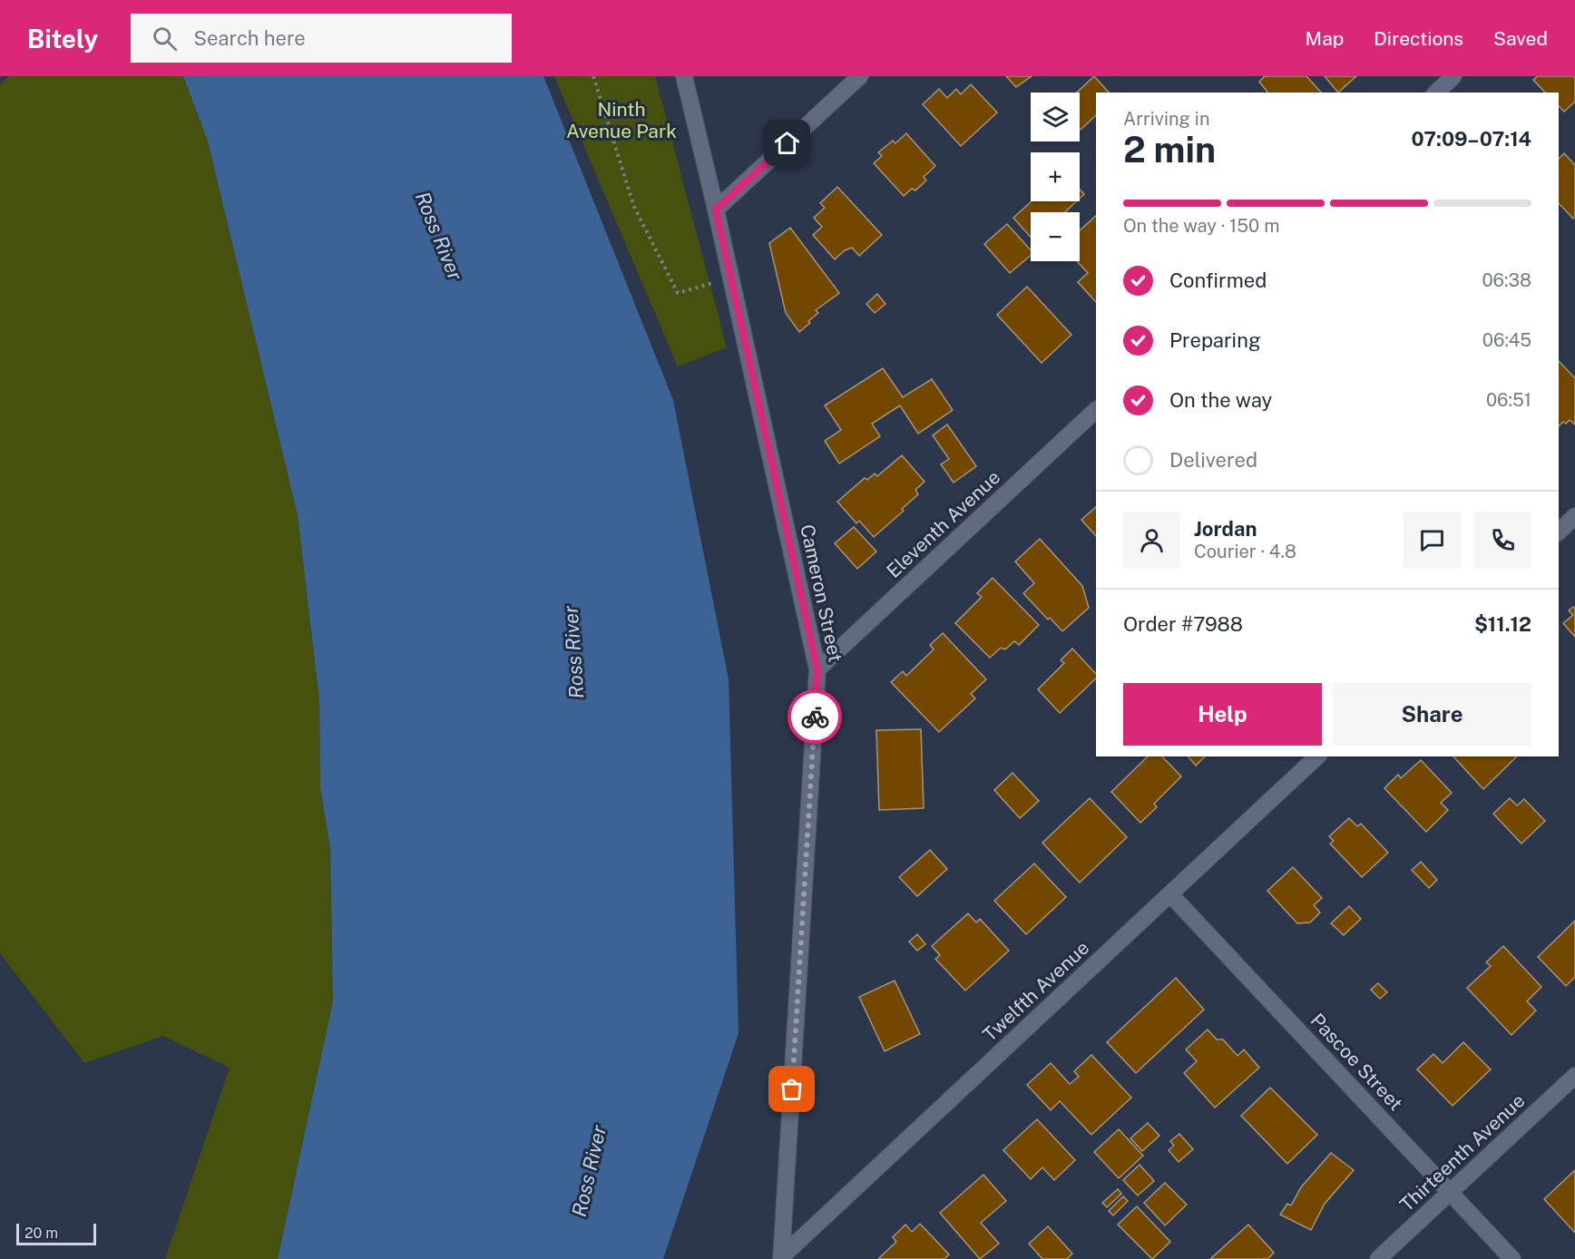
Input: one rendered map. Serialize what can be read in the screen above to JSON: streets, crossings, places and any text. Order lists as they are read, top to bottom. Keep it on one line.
{"streets":{"street":["Eleventh Avenue","Cameron Street","Twelfth Avenue","Pascoe Street","Thirteenth Avenue"]},"crossings":[["Eleventh Avenue","Cameron Street"],["Cameron Street","Twelfth Avenue"],["Twelfth Avenue","Pascoe Street"],["Pascoe Street","Thirteenth Avenue"]],"water":["Ross River"],"parks":["Ninth Avenue Park"],"scale_bar":"20 m","page":{"header":"Bitely","search":"Search here","nav":["Map","Directions","Saved"],"map_buttons":["+","−"],"heading":["2 min","Arriving in","07:09–07:14"],"panel":["Jordan","Courier · 4.8","Order #7988","$11.12"],"bar":"On the way · 150 m","list":[["Confirmed","06:38"],["Preparing","06:45"],["On the way","06:51"],"Delivered"],"buttons":["Help","Share"],"scale":"20 m"}}
